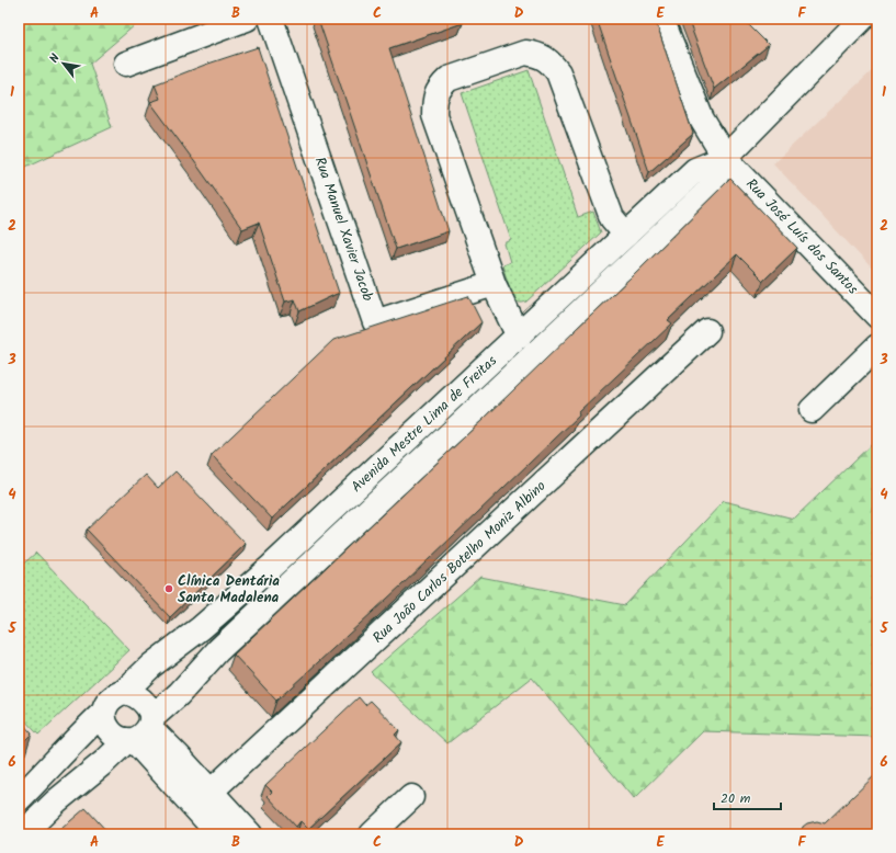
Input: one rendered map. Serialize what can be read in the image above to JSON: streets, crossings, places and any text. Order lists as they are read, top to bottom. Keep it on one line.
{"streets":{"street":["Rua Manuel Xavier Jacob","Rua José Luís dos Santos","Avenida Mestre Lima de Freitas","Rua João Carlos Botelho Moniz Albino"]},"crossings":[["Rua José Luís dos Santos","Avenida Mestre Lima de Freitas"]],"places":["Clínica Dentária Santa Madalena"],"scale_bar":"20 m","north":"top left","grid":{"columns":["A","B","C","D","E","F"],"rows":["1","2","3","4","5","6"]}}
